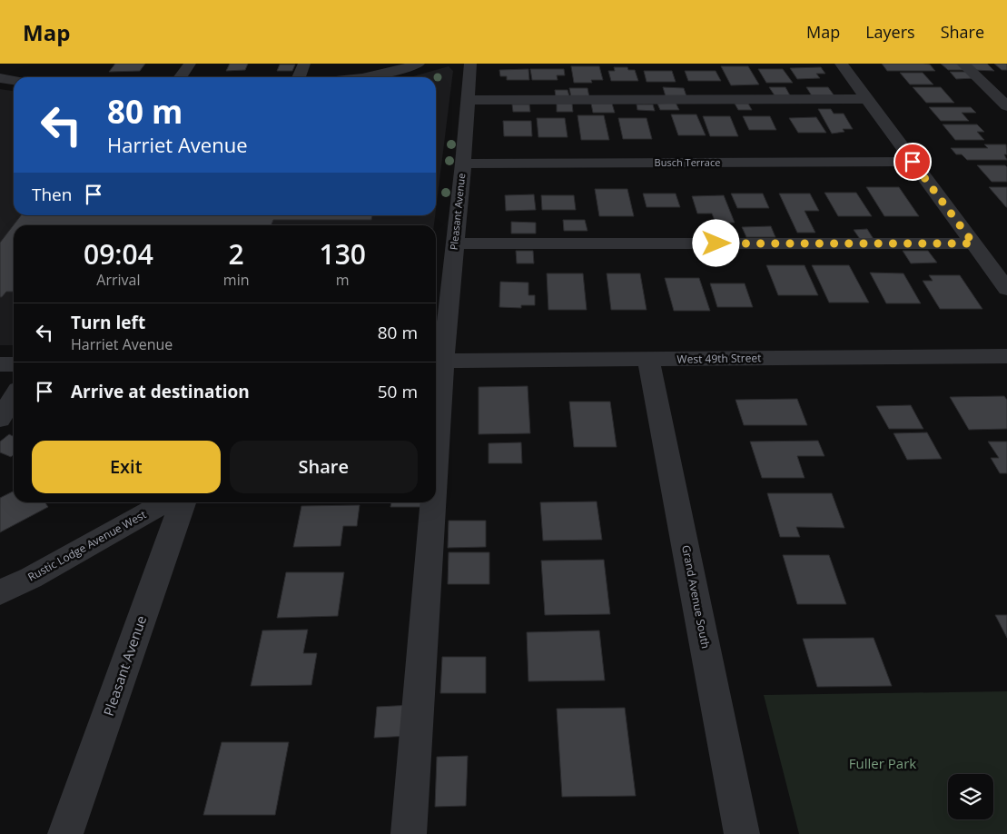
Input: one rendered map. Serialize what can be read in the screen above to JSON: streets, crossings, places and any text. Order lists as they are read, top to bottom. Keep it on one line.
{"streets":{"street":["Busch Terrace","Pleasant Avenue","West 49th Street","Rustic Lodge Avenue West","Grand Avenue South"]},"crossings":[["Busch Terrace","Pleasant Avenue"],["Pleasant Avenue","West 49th Street"],["West 49th Street","Grand Avenue South"]],"parks":["Fuller Park"],"page":{"header":"Map","nav":["Map","Layers","Share"],"turn":["80 m","Harriet Avenue"],"then":"Then","eta":["09:04","Arrival","2","min","130","m"],"list":[{"name":"Turn left","note":"Harriet Avenue","value":"80 m"},{"name":"Arrive at destination","value":"50 m"}],"buttons":["Exit","Share"]}}
